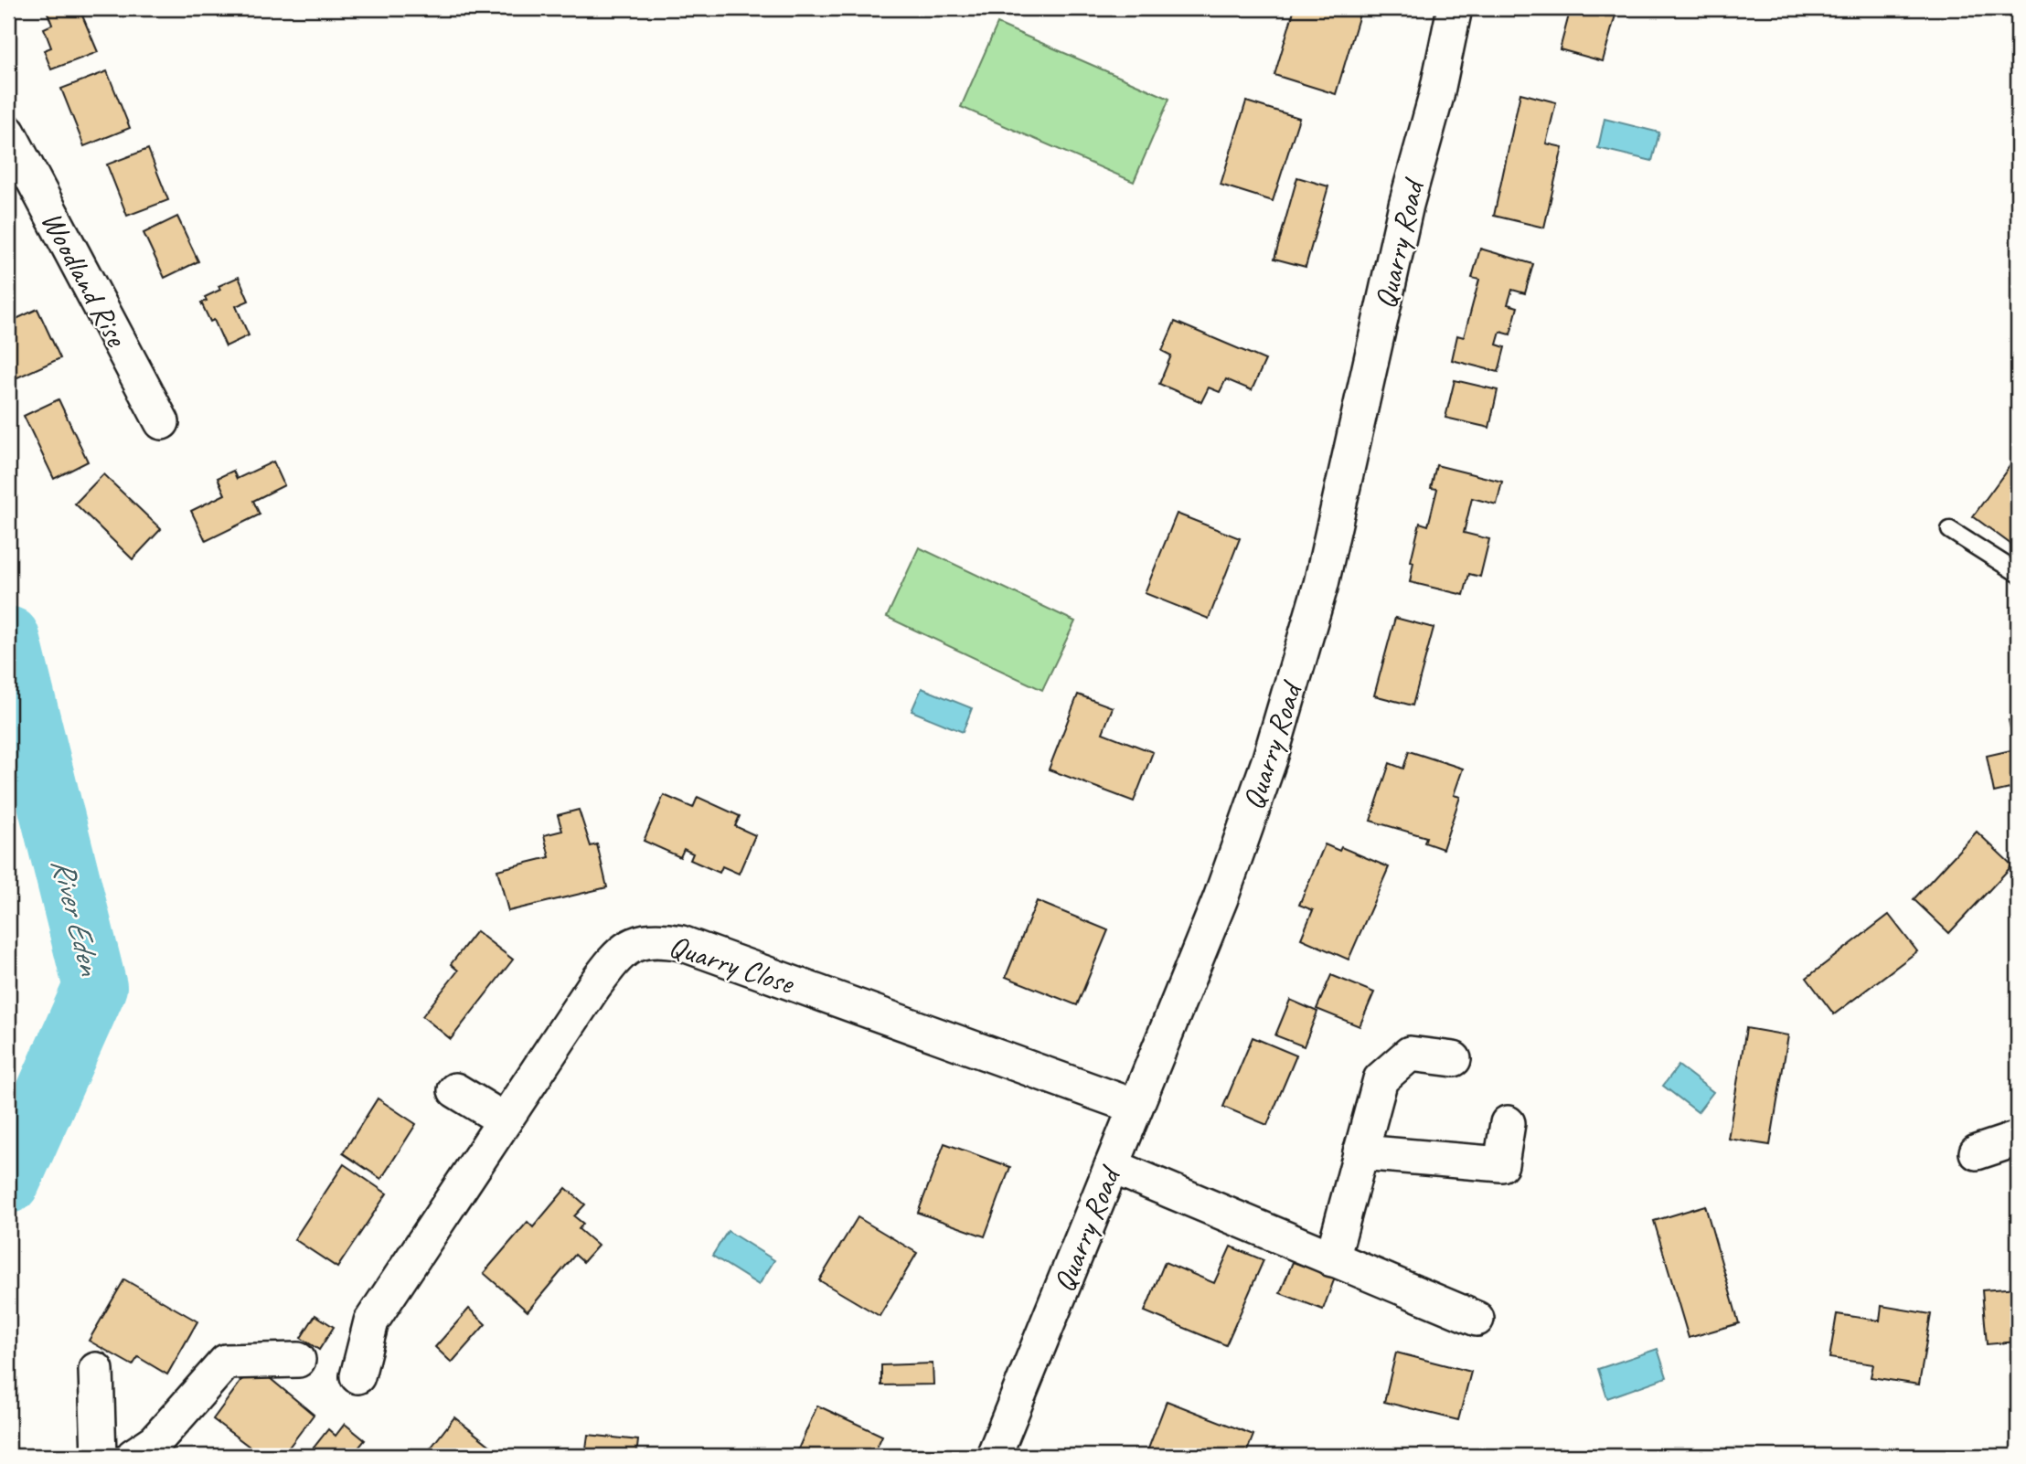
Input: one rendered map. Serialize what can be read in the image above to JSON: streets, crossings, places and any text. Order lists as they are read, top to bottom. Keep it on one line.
{"streets":{"street":["Quarry Road","Woodland Rise","Quarry Close"]},"crossings":[["Quarry Road","Quarry Close"]],"water":["River Eden"]}
